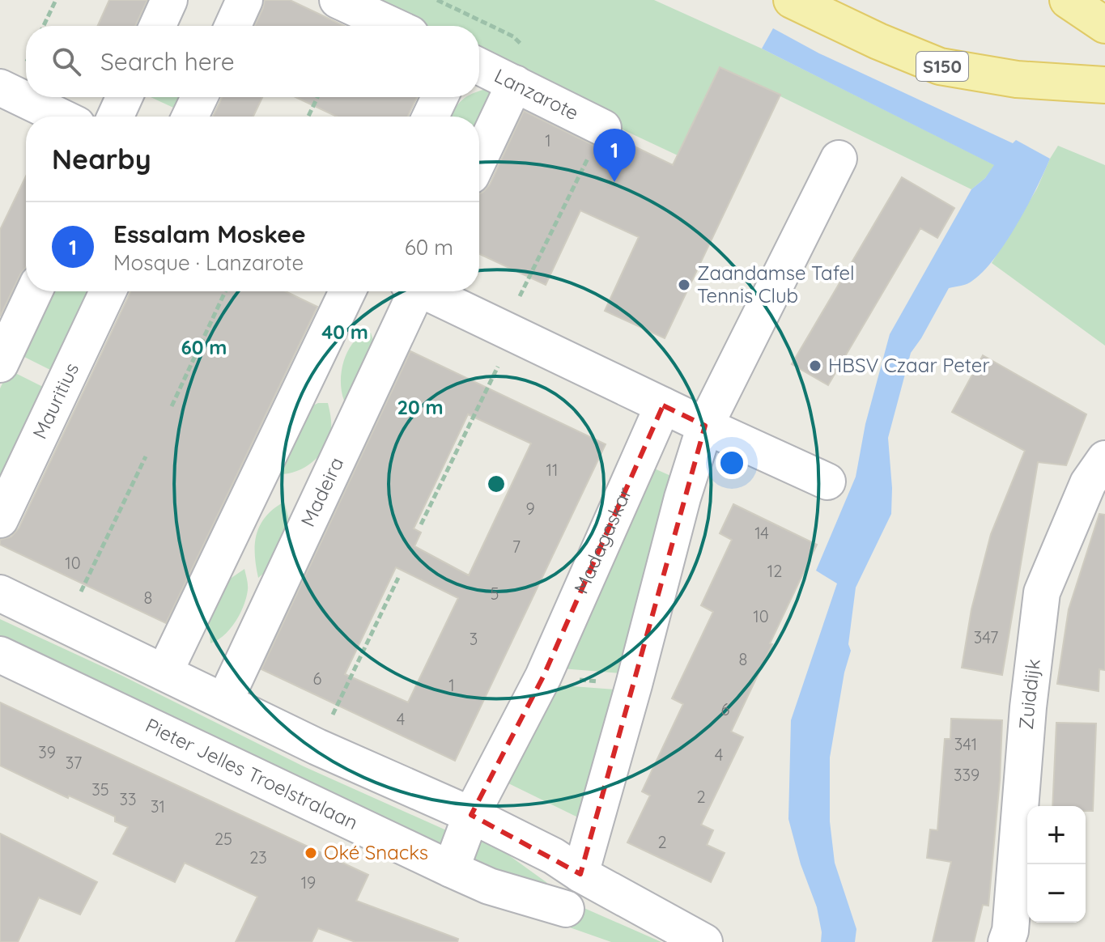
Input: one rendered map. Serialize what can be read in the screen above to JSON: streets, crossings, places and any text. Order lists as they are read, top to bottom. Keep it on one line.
{"streets":{"main road":["S150"],"street":["Lanzarote","Mauritius","Madeira","Madagaskar","Zuiddijk","Pieter Jelles Troelstralaan"]},"places":["Zaandamse Tafel Tennis Club","HBSV Czaar Peter","Oké Snacks"],"house_numbers":["1","11","9","14","7","10","12","5","8","10","347","3","8","6","1","6","4","341","39","4","37","339","35","2","33","31","25","2","23","19"],"page":{"search":"Search here","heading":"Nearby","pins":"1","list":[{"mark":"1","name":"Essalam Moskee","note":"Mosque · Lanzarote","value":"60 m"}],"map_buttons":["+","−"]},"rings":["40 m","60 m","20 m"]}
